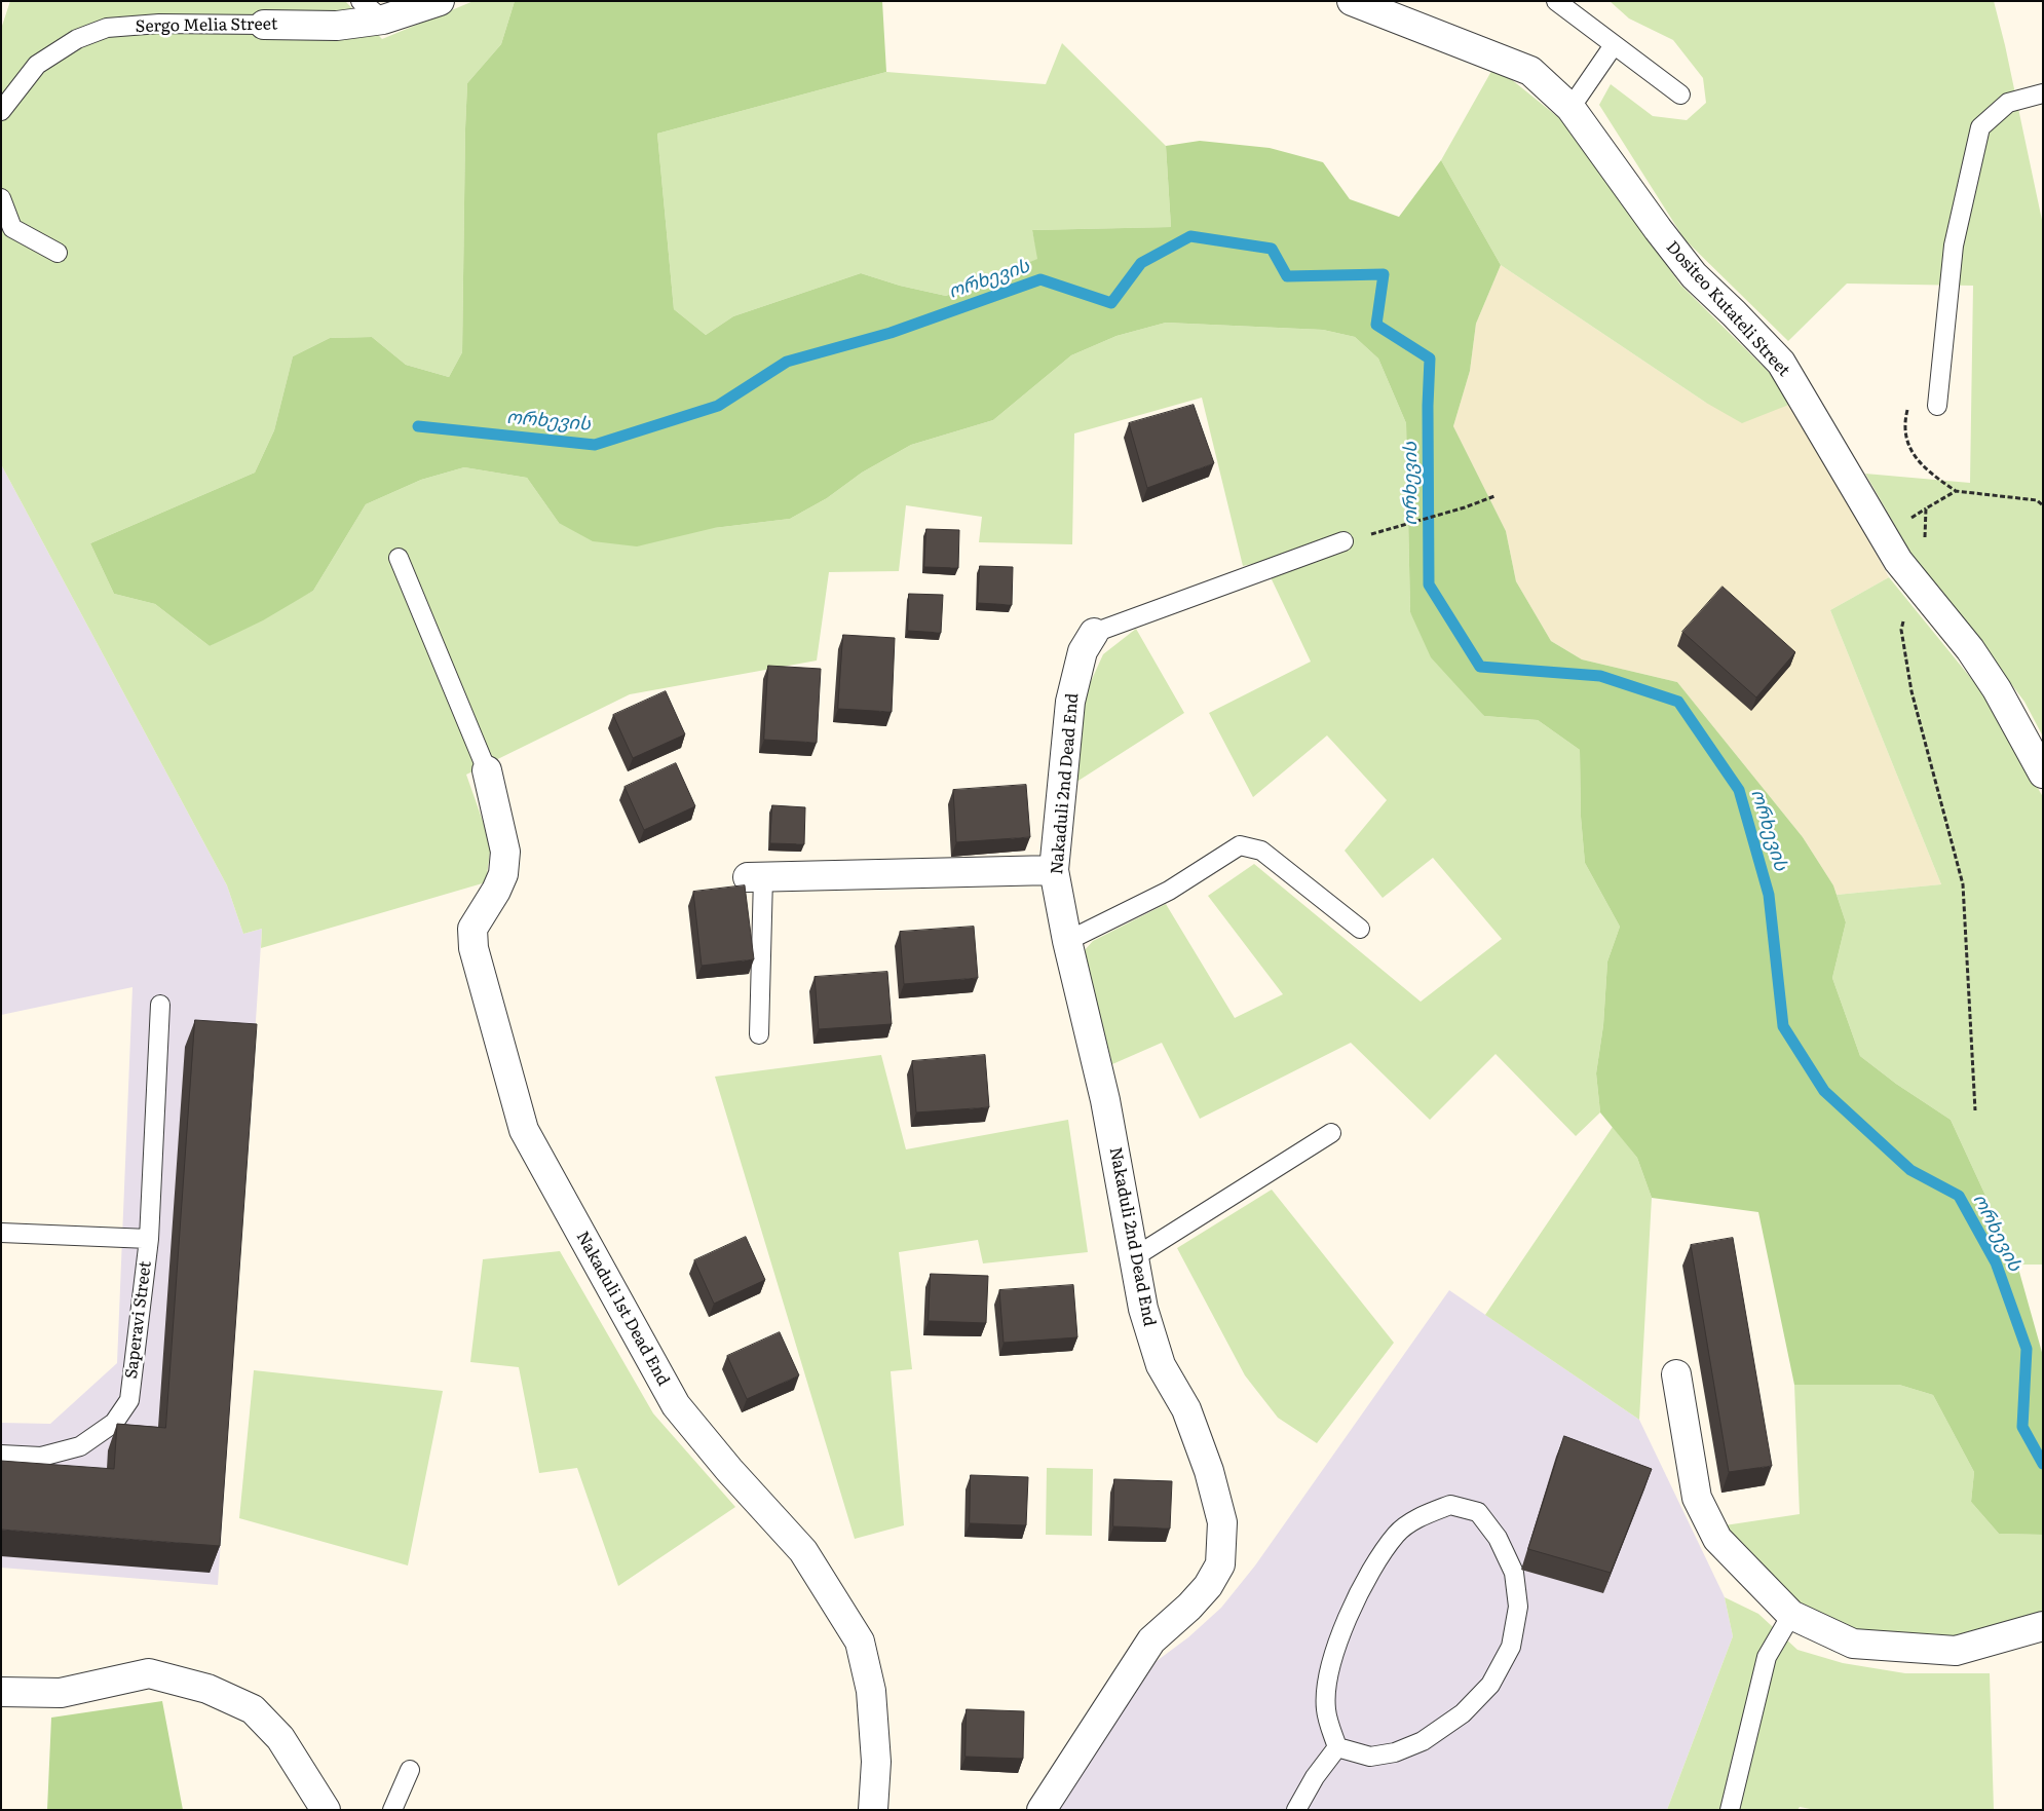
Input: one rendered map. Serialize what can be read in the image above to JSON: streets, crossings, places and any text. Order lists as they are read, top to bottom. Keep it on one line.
{"streets":{"street":["Sergo Melia Street","Dositeo Kutateli Street","Nakaduli 2nd Dead End","Nakaduli 1st Dead End"],"lane":["Saperavi Street"]},"water":["ორხევის"]}
